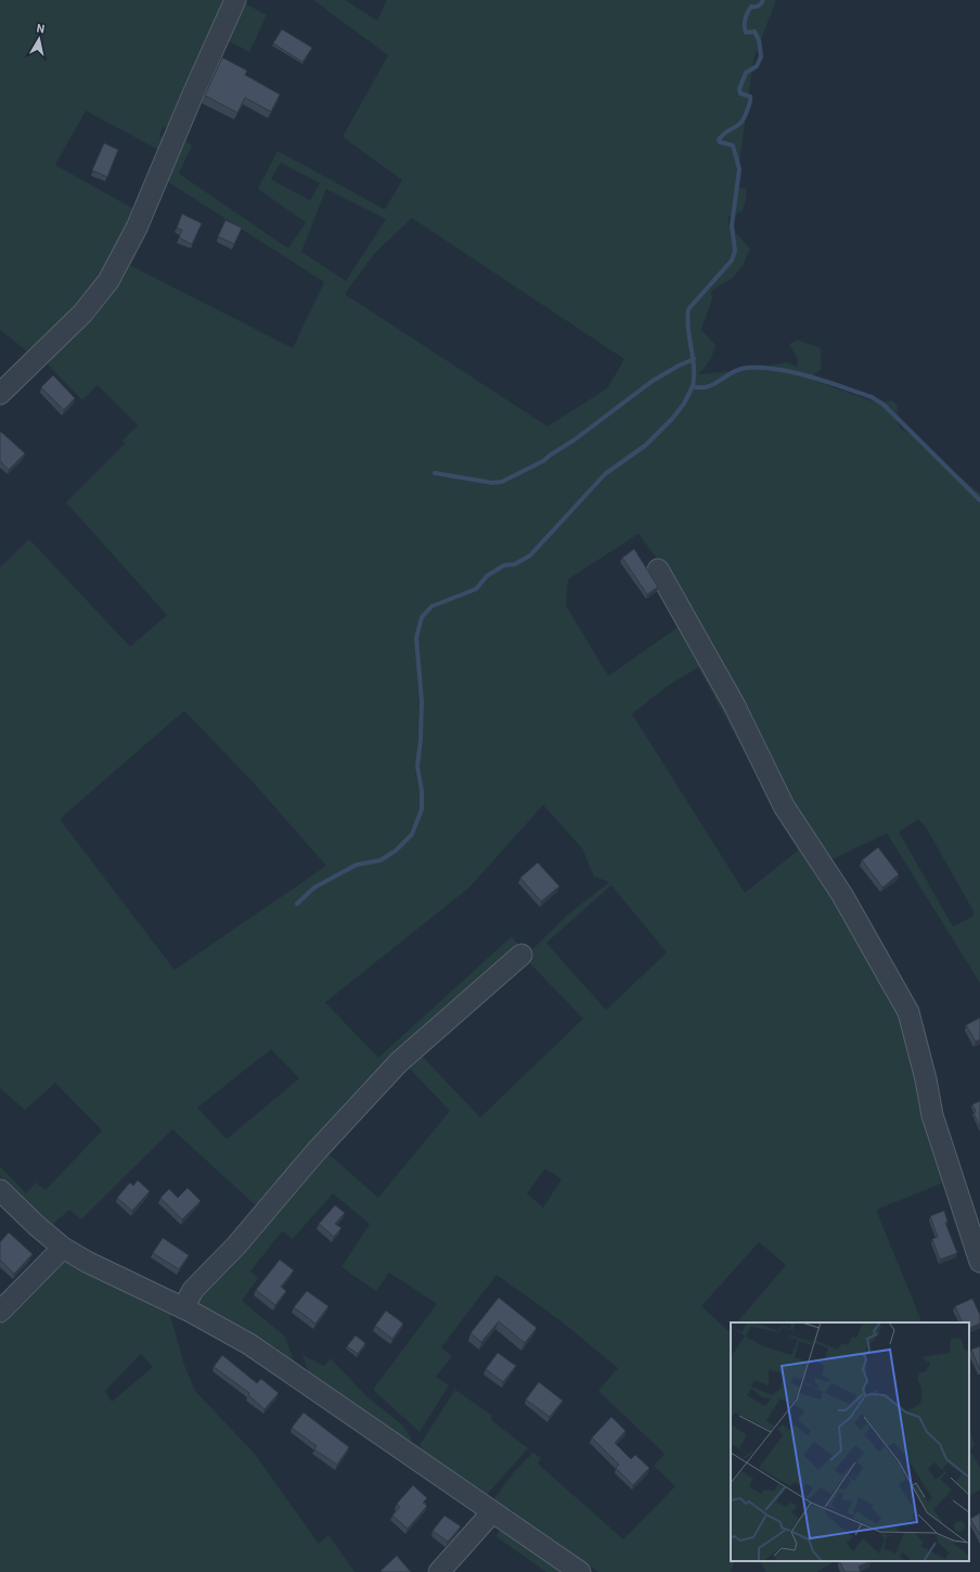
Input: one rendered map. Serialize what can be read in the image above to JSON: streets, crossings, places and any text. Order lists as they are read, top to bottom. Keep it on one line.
{"north":"top"}
